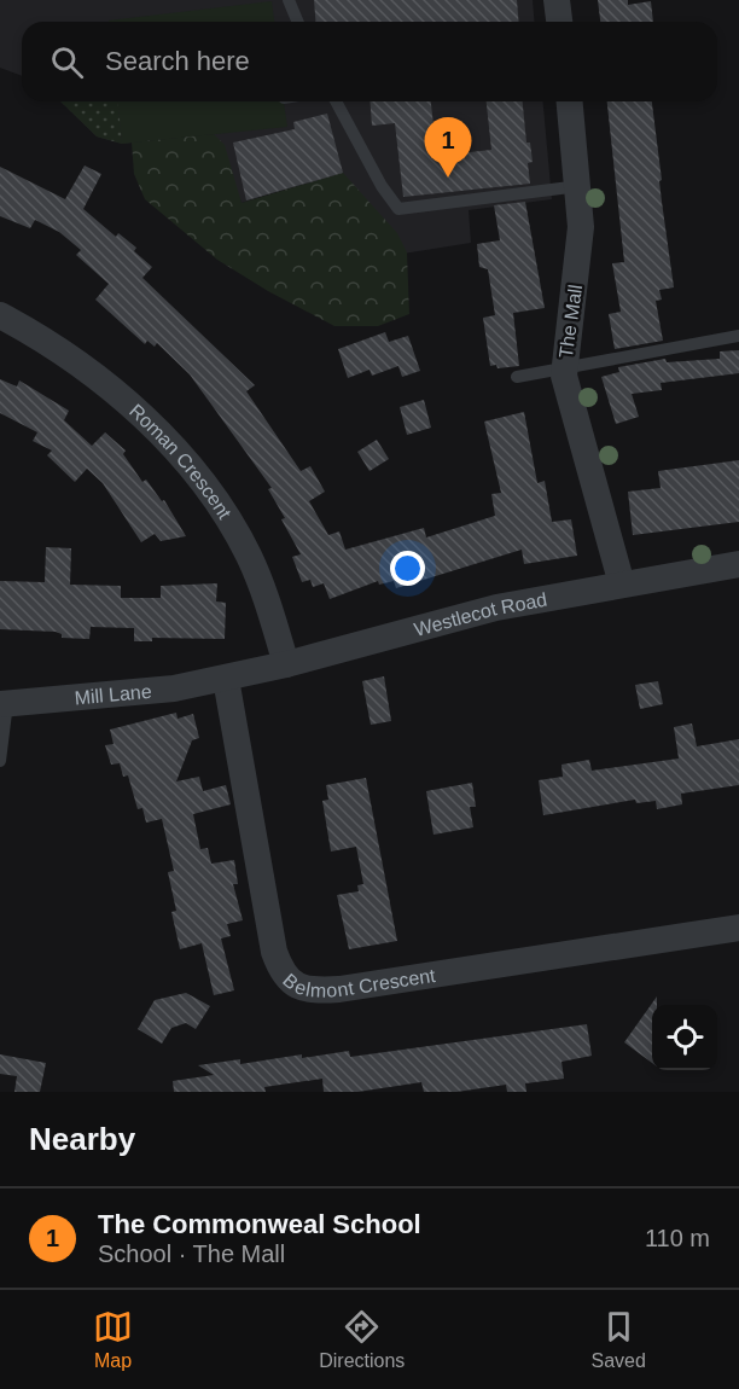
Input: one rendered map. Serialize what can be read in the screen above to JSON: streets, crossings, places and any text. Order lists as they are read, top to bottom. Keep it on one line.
{"streets":{"street":["The Mall","Roman Crescent","Westlecot Road","Mill Lane","Belmont Crescent"]},"crossings":[["The Mall","Westlecot Road"],["Roman Crescent","Westlecot Road"],["Westlecot Road","Mill Lane"],["Westlecot Road","Belmont Crescent"],["Mill Lane","Belmont Crescent"]],"page":{"search":"Search here","pins":"1","heading":"Nearby","list":[{"mark":"1","name":"The Commonweal School","note":"School · The Mall","value":"110 m"}],"nav":["Map","Directions","Saved"]}}
